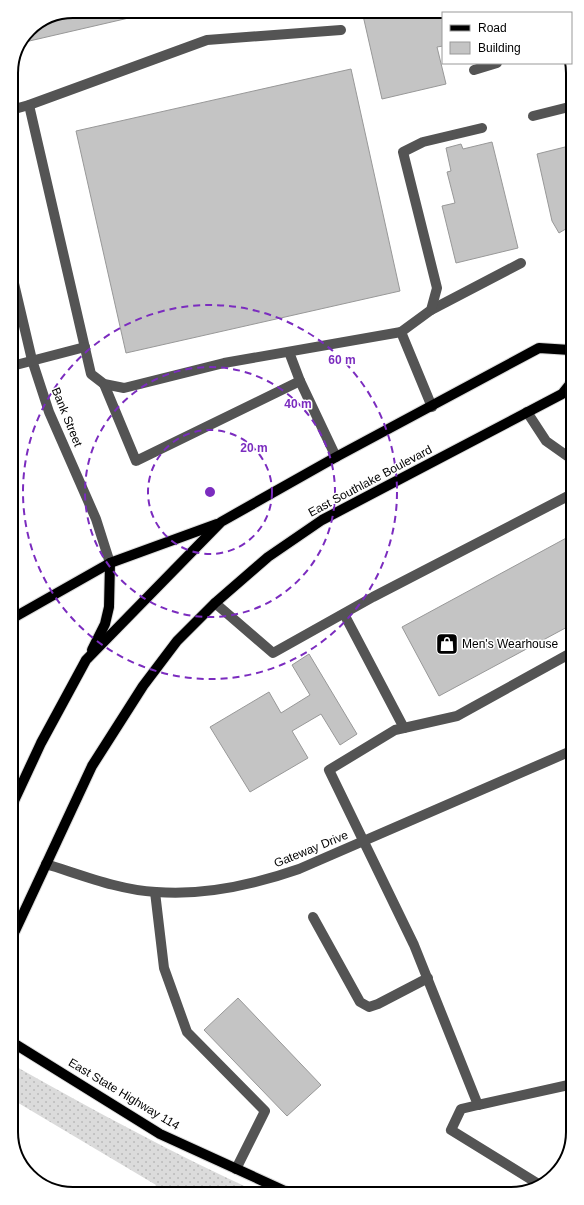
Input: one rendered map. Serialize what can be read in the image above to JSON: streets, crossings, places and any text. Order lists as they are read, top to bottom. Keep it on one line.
{"streets":{"main road":["East Southlake Boulevard","East State Highway 114"],"street":["Bank Street","Gateway Drive"]},"crossings":[["East Southlake Boulevard","Gateway Drive"]],"places":{"shop":["Men's Wearhouse"]},"legend":["Road","Building"],"rings":["60 m","40 m","20 m"]}
